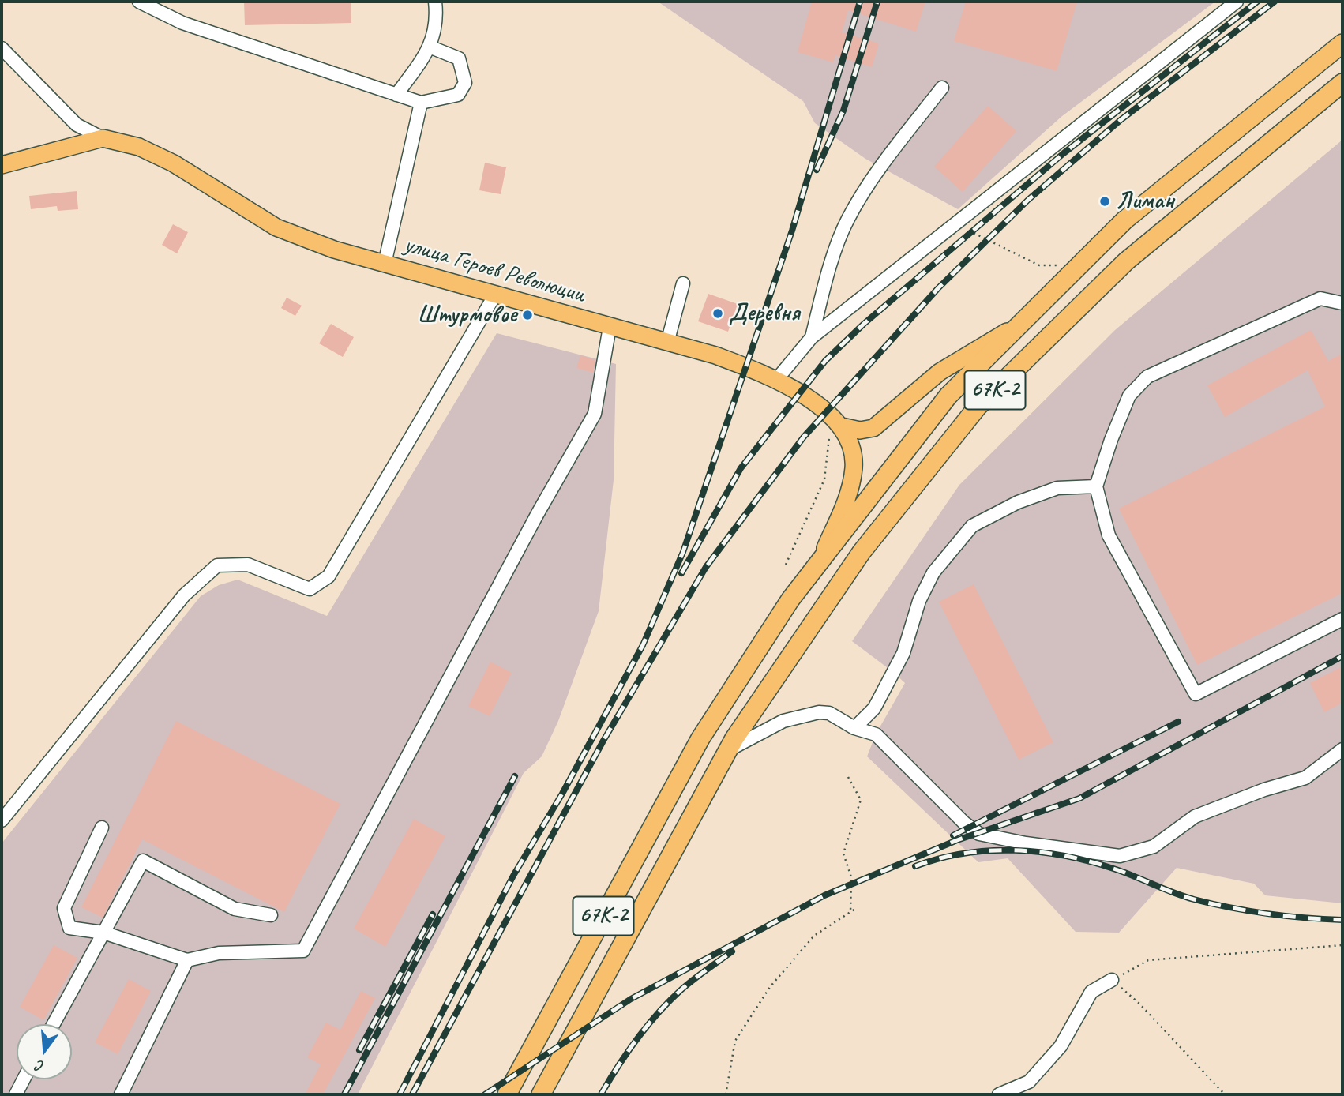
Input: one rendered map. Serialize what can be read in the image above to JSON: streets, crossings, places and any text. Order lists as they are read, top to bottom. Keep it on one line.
{"streets":{"highway":["67К-2"],"main road":["улица Героев Революции"]},"places":["Лиман","Деревня","Штурмовое"],"north":"bottom"}
